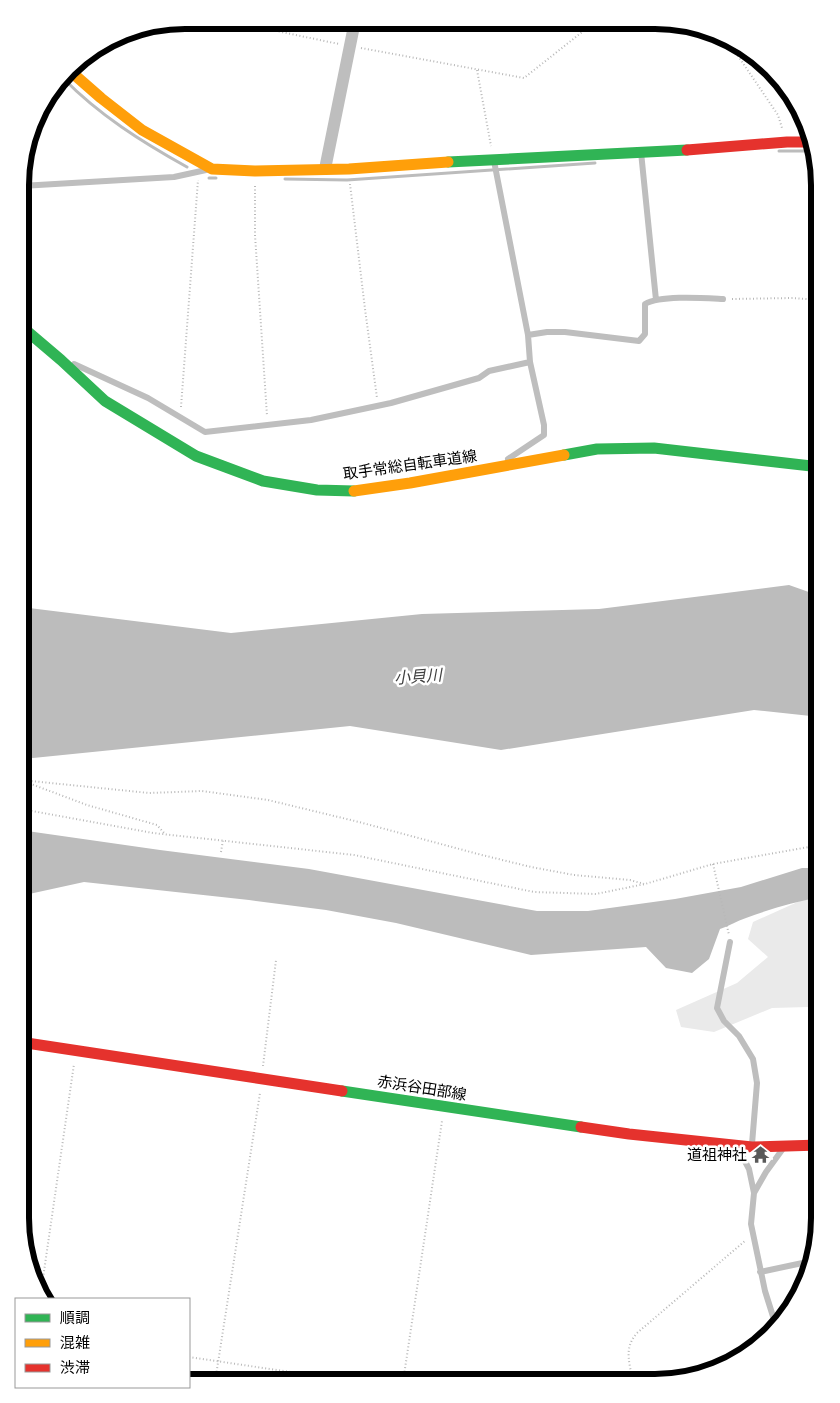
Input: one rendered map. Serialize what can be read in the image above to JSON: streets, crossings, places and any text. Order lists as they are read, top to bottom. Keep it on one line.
{"streets":{"street":["取手常総自転車道線","赤浜谷田部線"]},"water":["小貝川"],"places":{"temple":["道祖神社"]},"legend":["順調","混雑","渋滞"]}
